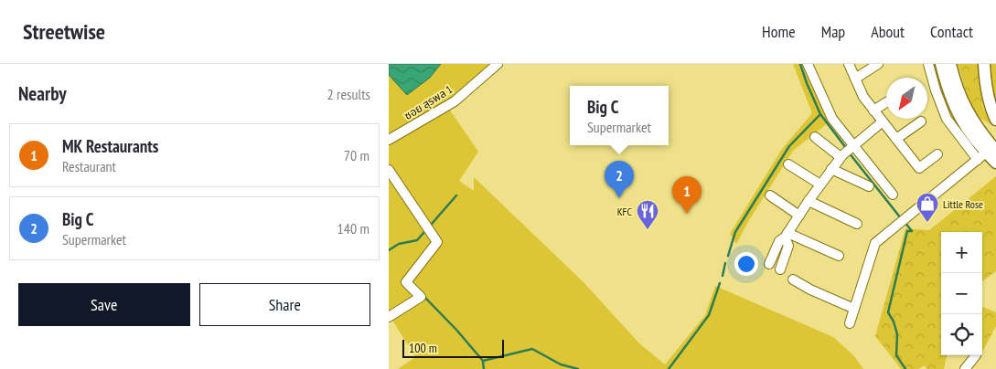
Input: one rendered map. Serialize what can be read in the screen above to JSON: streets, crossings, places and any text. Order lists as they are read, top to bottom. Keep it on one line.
{"streets":{"street":["ซอย สุรพล 1"]},"places":{"shop":["Little Rose"],"restaurant":["KFC"]},"scale_bar":"100 m","north":"bottom left","page":{"header":"Streetwise","nav":["Home","Map","About","Contact"],"heading":["Nearby","2 results"],"popup":["Big C","Supermarket"],"list":[{"mark":"1","name":"MK Restaurants","note":"Restaurant","value":"70 m"},{"mark":"2","name":"Big C","note":"Supermarket","value":"140 m"}],"pins":["2","1"],"map_buttons":["+","−"],"buttons":["Save","Share"],"scale":"100 m"}}
